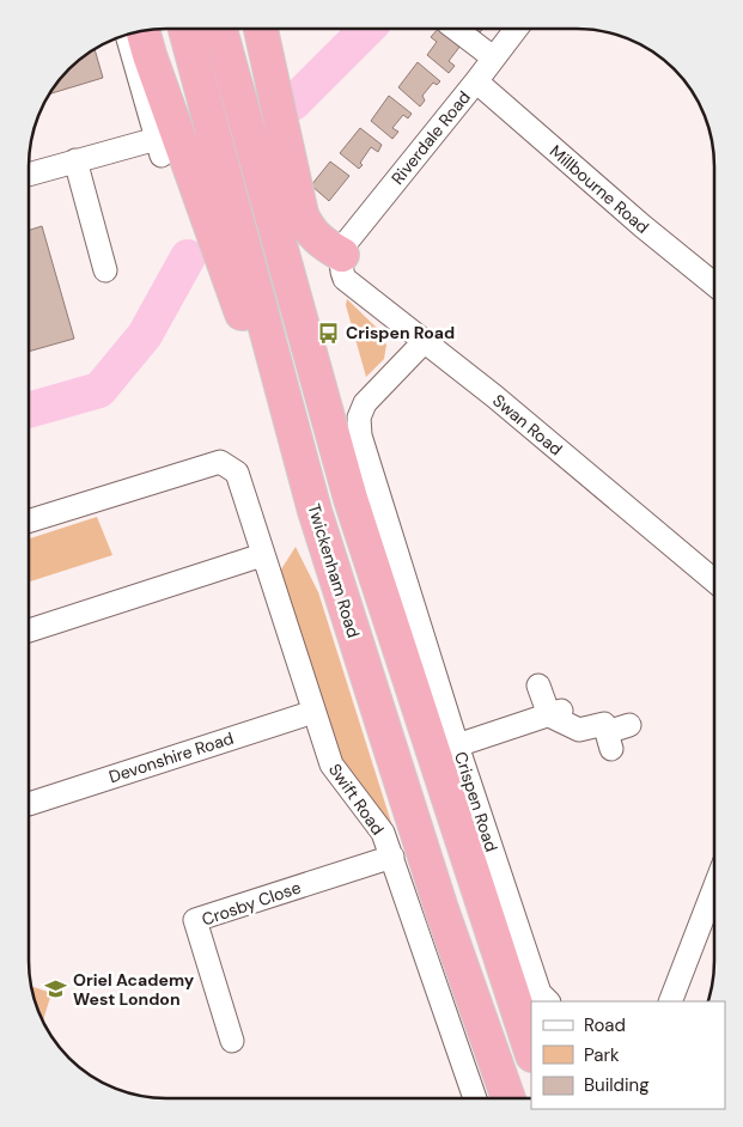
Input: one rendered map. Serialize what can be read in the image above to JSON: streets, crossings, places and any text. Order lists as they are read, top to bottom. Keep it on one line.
{"streets":{"highway":["Twickenham Road"],"street":["Riverdale Road","Millbourne Road","Swan Road","Devonshire Road","Swift Road","Crispen Road","Crosby Close"]},"crossings":[["Riverdale Road","Millbourne Road"],["Riverdale Road","Swan Road"],["Swan Road","Crispen Road"],["Devonshire Road","Swift Road"],["Swift Road","Crosby Close"]],"places":{"bus stop":["Crispen Road"],"school or university":["Oriel Academy West London"]},"legend":["Road","Park","Building"]}
